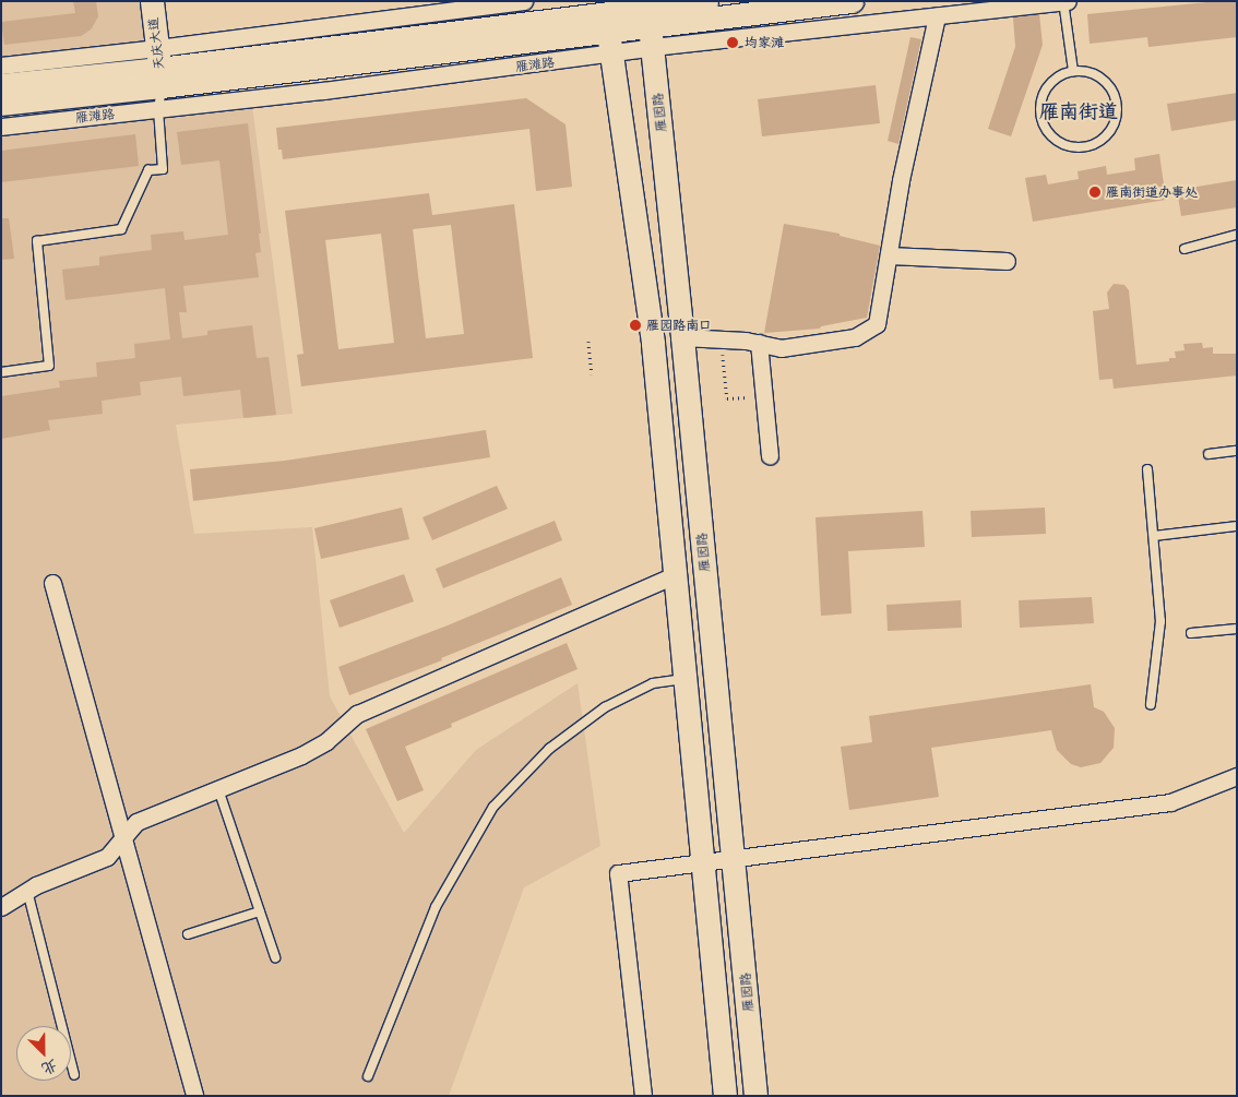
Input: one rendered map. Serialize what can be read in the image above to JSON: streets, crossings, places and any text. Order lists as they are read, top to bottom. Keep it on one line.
{"streets":{"main road":["天庆大道","雁滩路","雁园路"]},"crossings":[["天庆大道","雁滩路"],["雁滩路","雁园路"]],"districts":["雁南街道"],"places":["均家滩","雁南街道办事处","雁园路南口"],"north":"bottom right"}
